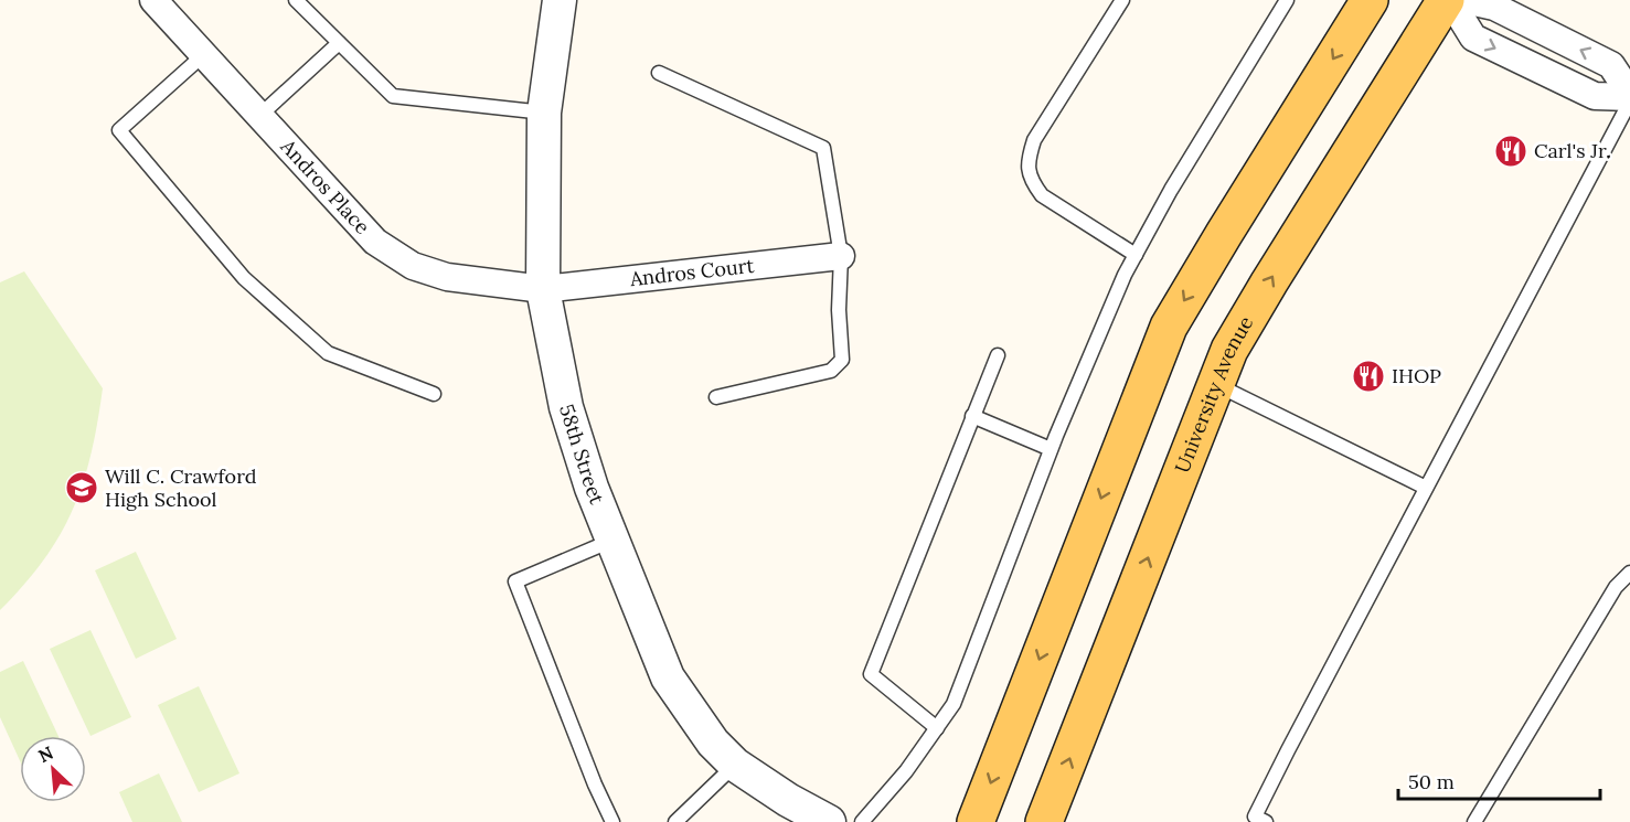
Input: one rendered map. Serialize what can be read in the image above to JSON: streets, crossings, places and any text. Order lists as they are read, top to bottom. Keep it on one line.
{"streets":{"main road":["University Avenue"],"street":["Andros Place","Andros Court","58th Street"]},"crossings":[["Andros Place","Andros Court"],["Andros Place","58th Street"],["Andros Court","58th Street"]],"places":{"restaurant":["Carl's Jr.","IHOP"],"school or university":["Will C. Crawford High School"]},"scale_bar":"50 m","north":"top left"}
